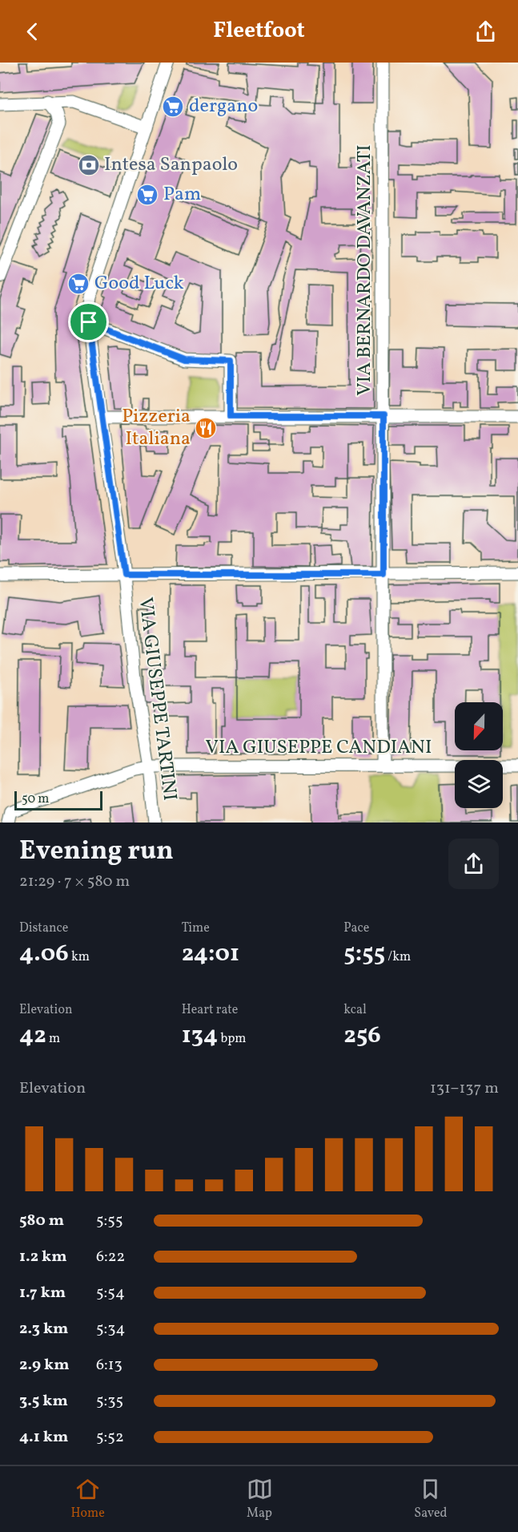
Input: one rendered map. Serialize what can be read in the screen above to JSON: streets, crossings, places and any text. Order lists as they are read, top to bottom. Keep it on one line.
{"streets":{"street":["VIA BERNARDO DAVANZATI","VIA GIUSEPPE TARTINI","VIA GIUSEPPE CANDIANI"]},"crossings":[["VIA BERNARDO DAVANZATI","VIA GIUSEPPE CANDIANI"],["VIA GIUSEPPE TARTINI","VIA GIUSEPPE CANDIANI"]],"places":{"supermarket":["dergano","Pam","Good Luck"],"bank":["Intesa Sanpaolo"],"restaurant":["Pizzeria Italiana"]},"scale_bar":"50 m","north":"bottom","page":{"header":"Fleetfoot","scale":"50 m","heading":["Evening run","21:29 · 7 × 580 m"],"stats":[["Distance","4.06 km"],["Time","24:01"],["Pace","5:55 /km"],["Elevation","42 m"],["Heart rate","134 bpm"],["kcal","256"]],"chart":["Elevation","131–137 m"],"list":[{"name":"580 m","note":"5:55"},{"name":"1.2 km","note":"6:22"},{"name":"1.7 km","note":"5:54"},{"name":"2.3 km","note":"5:34"},{"name":"2.9 km","note":"6:13"},{"name":"3.5 km","note":"5:35"},{"name":"4.1 km","note":"5:52"}],"tabs":["Home","Map","Saved"]}}
